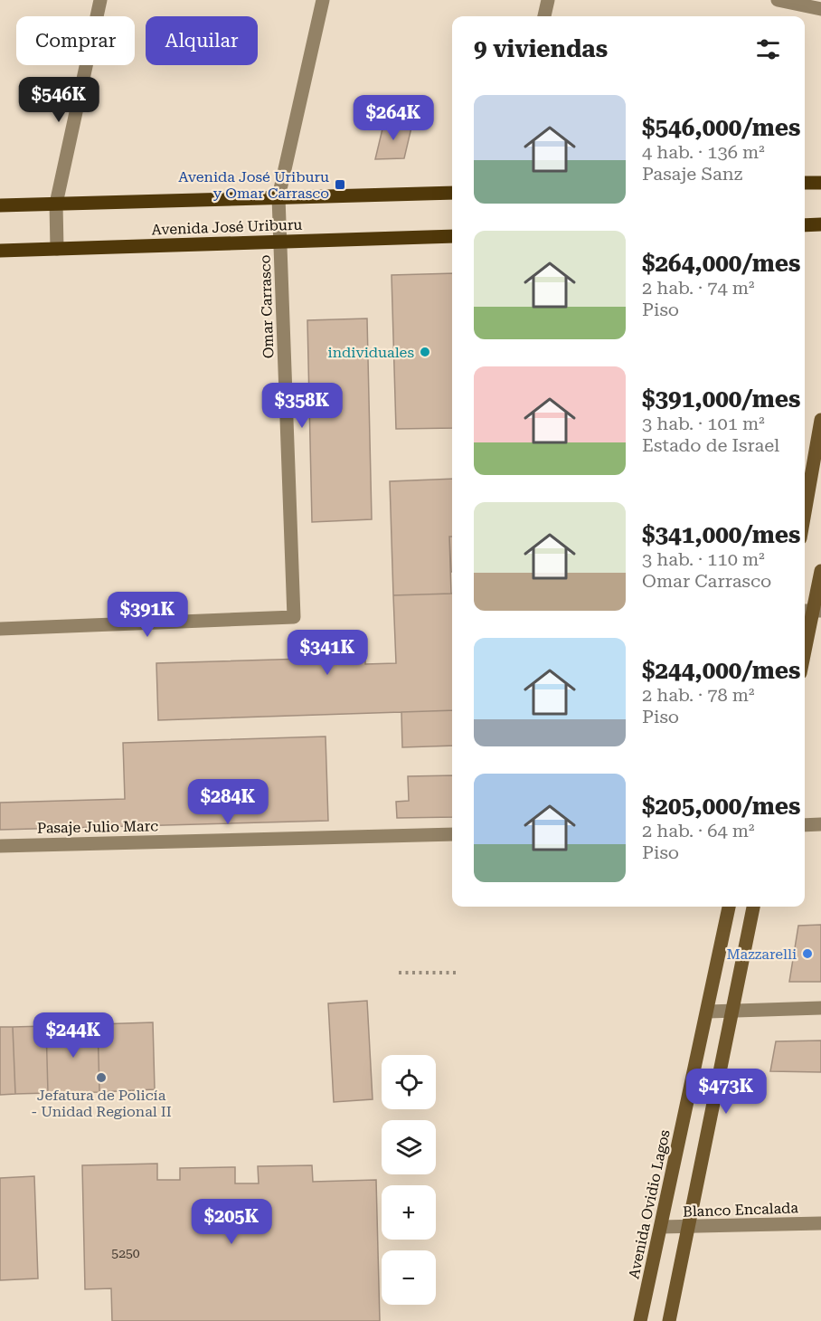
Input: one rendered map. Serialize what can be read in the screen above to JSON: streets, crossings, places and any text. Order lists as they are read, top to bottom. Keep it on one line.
{"streets":{"main road":["Avenida José Uriburu","Avenida Ovidio Lagos"],"street":["Omar Carrasco","Pasaje Julio Marc","Blanco Encalada"]},"crossings":[["Avenida José Uriburu","Omar Carrasco"],["Avenida Ovidio Lagos","Blanco Encalada"]],"places":{"transit":["Avenida José Uriburu y Omar Carrasco"],"other":["individuales","Mazzarelli","Jefatura de Policía - Unidad Regional II"]},"house_numbers":["5250"],"page":{"chip":["Comprar","Alquilar"],"heading":"9 viviendas","price":["$546K","$264K","$358K","$391K","$341K","$284K","$244K","$473K","$205K"],"list":[{"name":"$546,000/mes","note":"4 hab. · 136 m² · Pasaje Sanz"},{"name":"$264,000/mes","note":"2 hab. · 74 m² · Piso"},{"name":"$391,000/mes","note":"3 hab. · 101 m² · Estado de Israel"},{"name":"$341,000/mes","note":"3 hab. · 110 m² · Omar Carrasco"},{"name":"$244,000/mes","note":"2 hab. · 78 m² · Piso"},{"name":"$205,000/mes","note":"2 hab. · 64 m² · Piso"}],"map_buttons":["+","−"]}}
